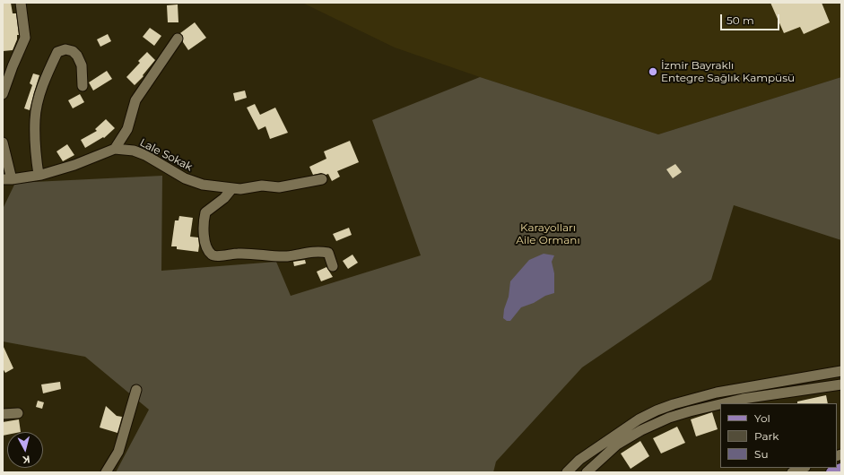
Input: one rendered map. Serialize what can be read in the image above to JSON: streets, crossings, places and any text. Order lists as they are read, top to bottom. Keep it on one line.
{"streets":{"street":["Lale Sokak"]},"parks":["Karayolları Aile Ormanı"],"places":["İzmir Bayraklı Entegre Sağlık Kampüsü"],"legend":["Yol","Park","Su"],"scale_bar":"50 m","north":"bottom"}
